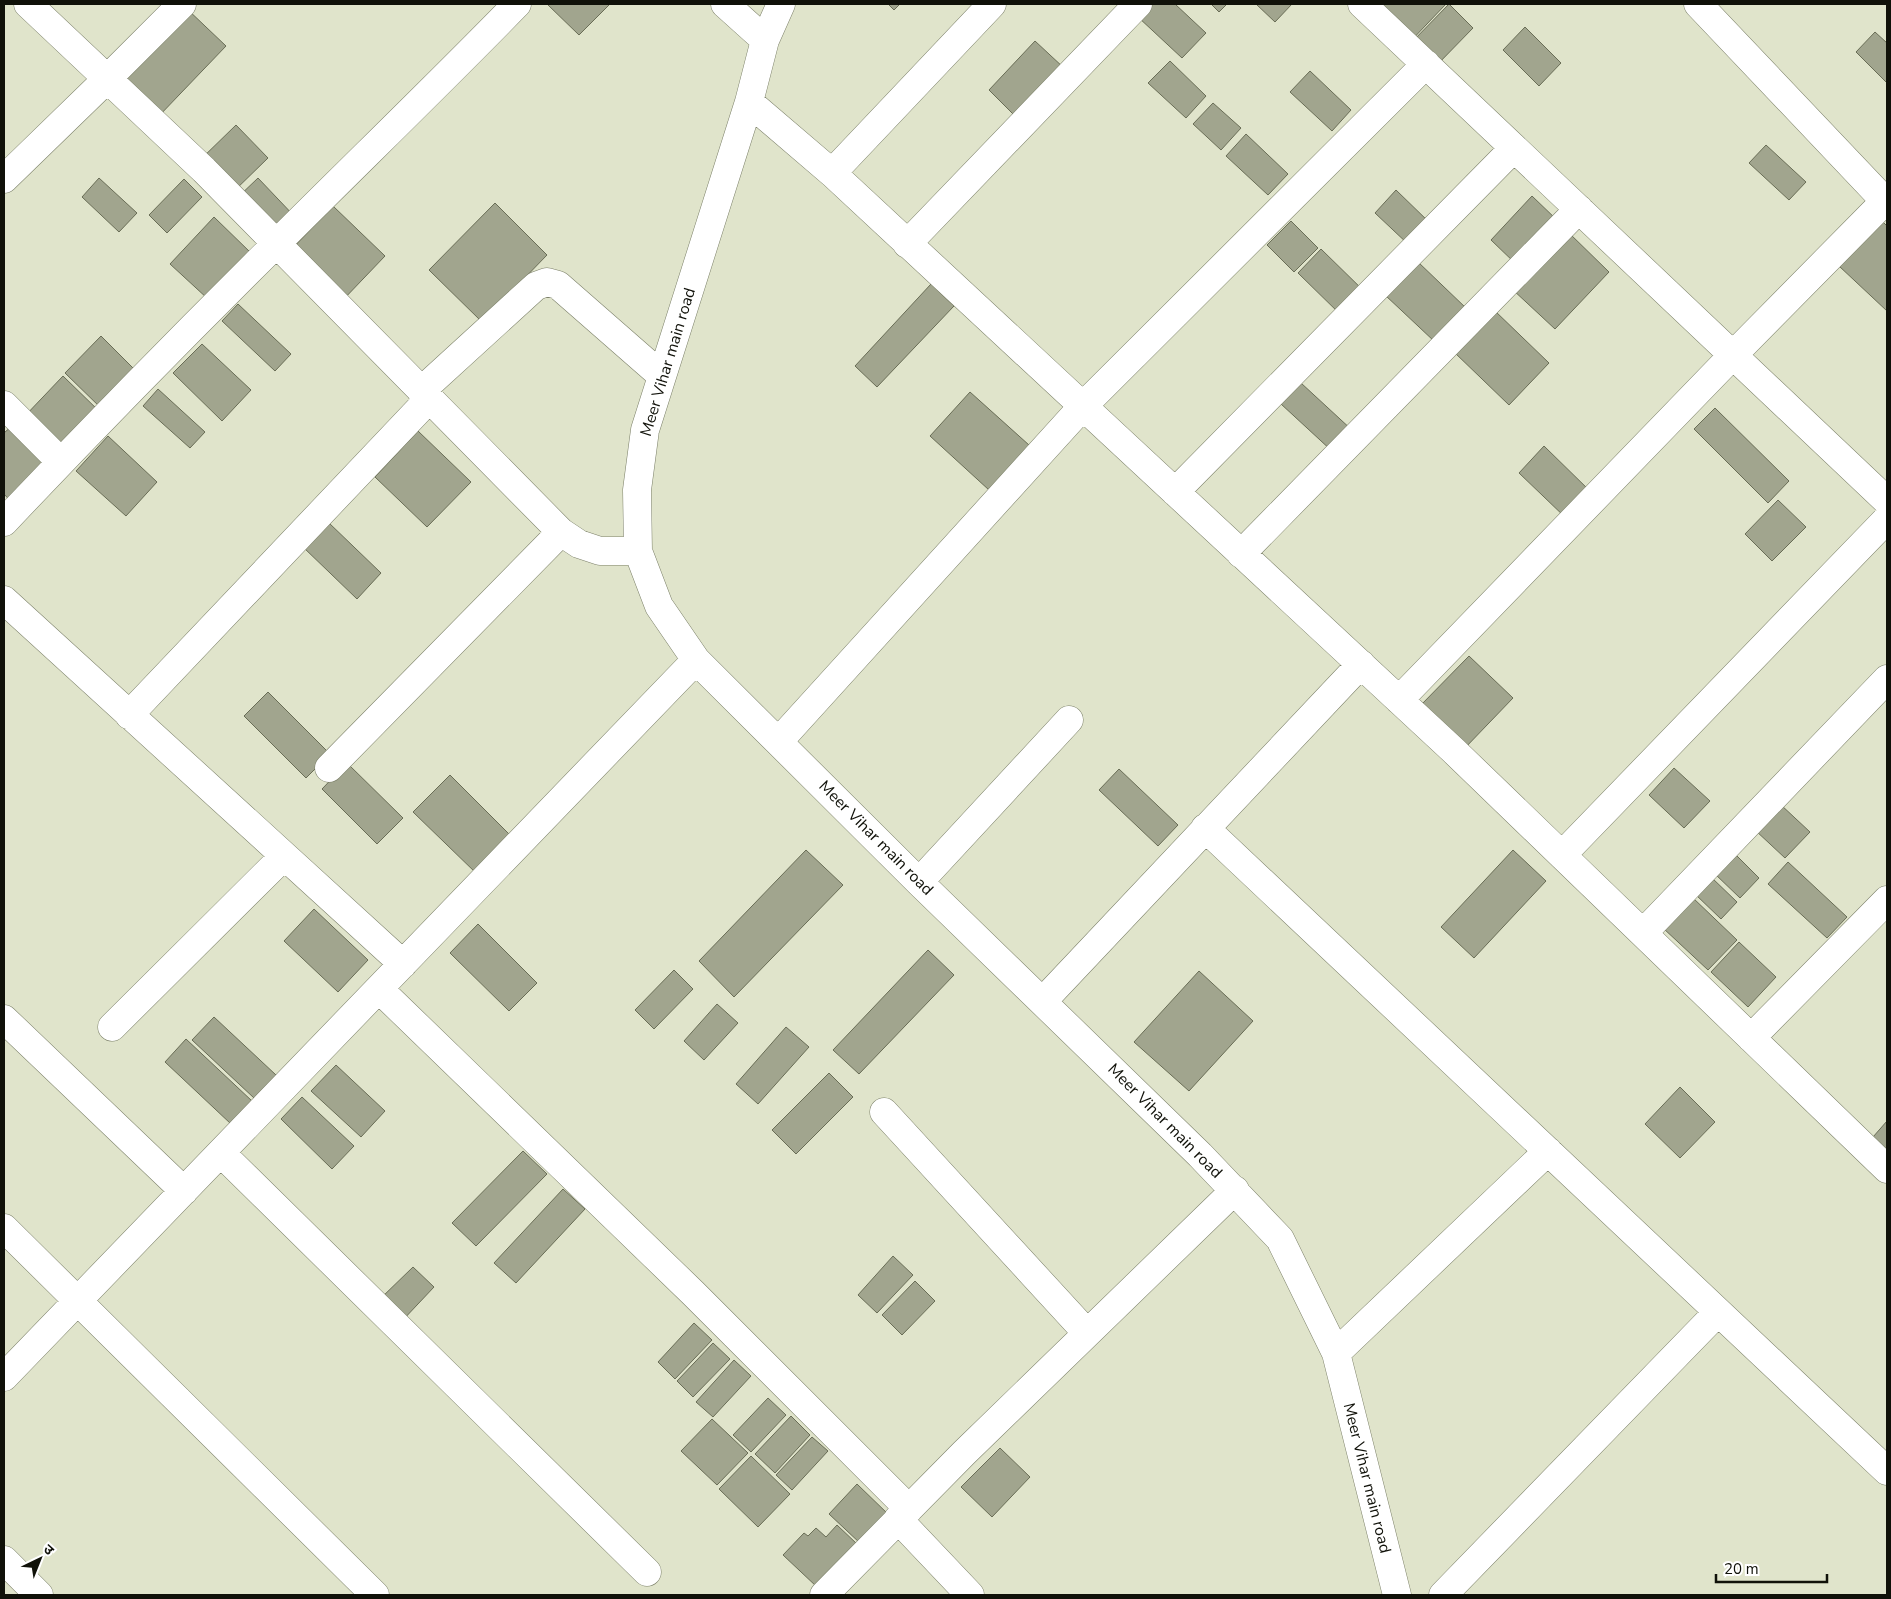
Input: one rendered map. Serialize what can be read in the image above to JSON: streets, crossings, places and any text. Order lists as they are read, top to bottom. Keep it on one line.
{"streets":{"street":["Meer Vihar main road"]},"scale_bar":"20 m","north":"top right"}
